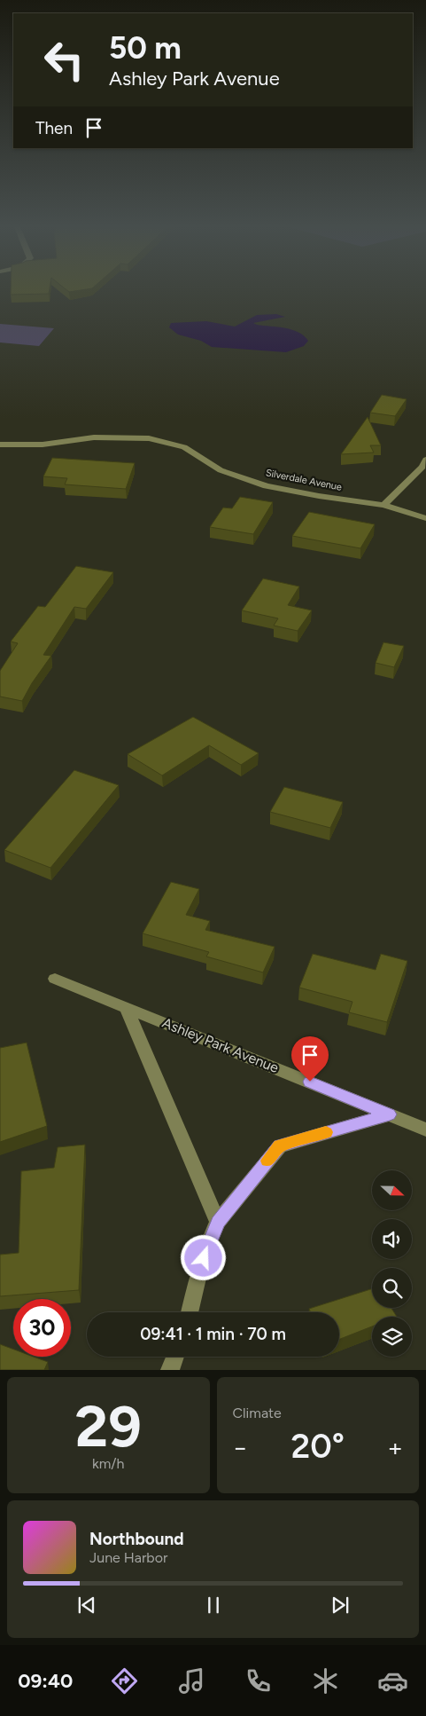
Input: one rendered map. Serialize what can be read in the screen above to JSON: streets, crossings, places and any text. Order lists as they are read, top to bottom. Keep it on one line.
{"streets":{"street":["Silverdale Avenue","Ashley Park Avenue"]},"north":"right","page":{"turn":["50 m","Ashley Park Avenue"],"then":"Then","limit":"30","trip":"09:41 · 1 min · 70 m","tile":[["29","km/h"],"Climate"],"heat":["−","20°","+"],"song":["Northbound","June Harbor"],"tabs":"09:40"}}
